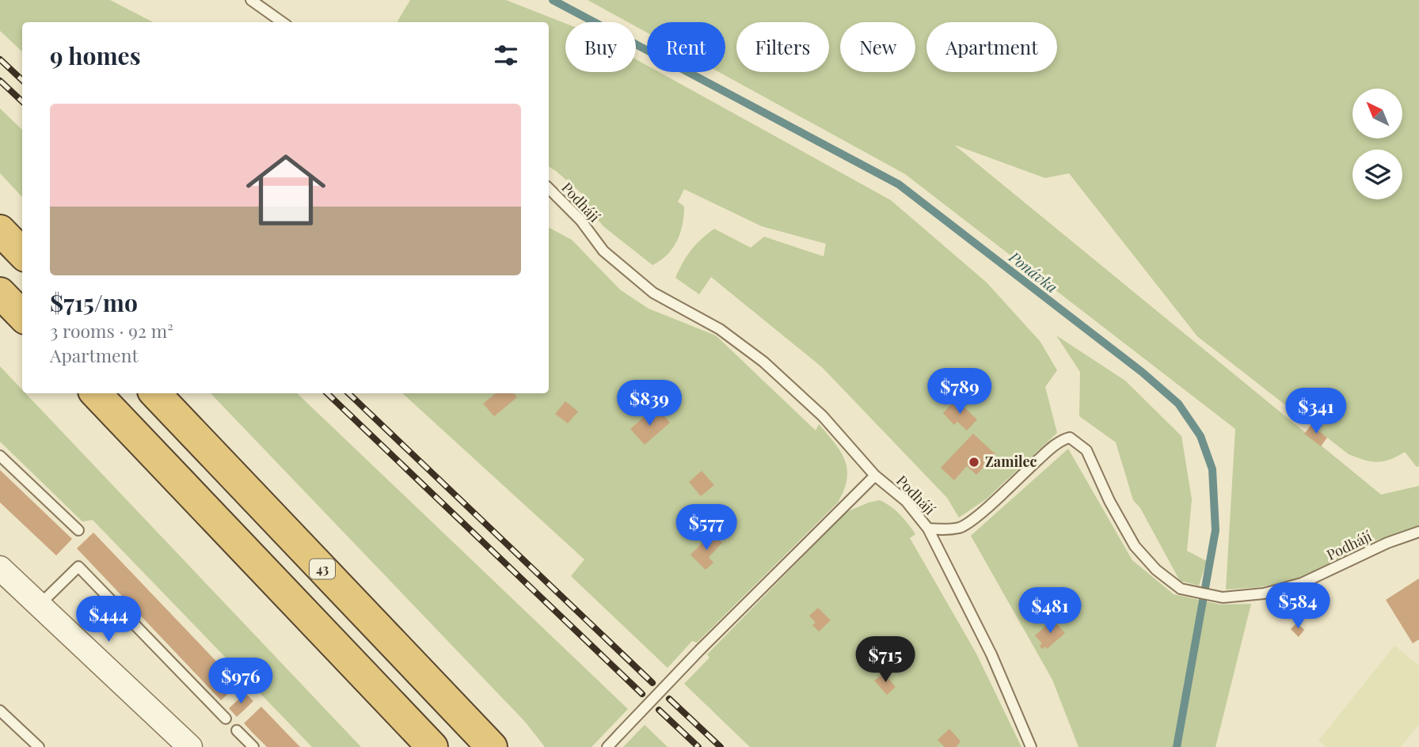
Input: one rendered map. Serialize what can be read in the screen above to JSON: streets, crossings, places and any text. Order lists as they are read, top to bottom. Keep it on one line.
{"streets":{"highway":["43"],"lane":["Podhájí"]},"water":["Ponávka"],"places":["Zamilec"],"north":"top left","page":{"chip":["Buy","Rent","Filters","New","Apartment"],"heading":"9 homes","list":[{"name":"$715/mo","note":"3 rooms · 92 m² · Apartment"}],"price":["$789","$839","$341","$577","$584","$481","$444","$715","$976"]}}
